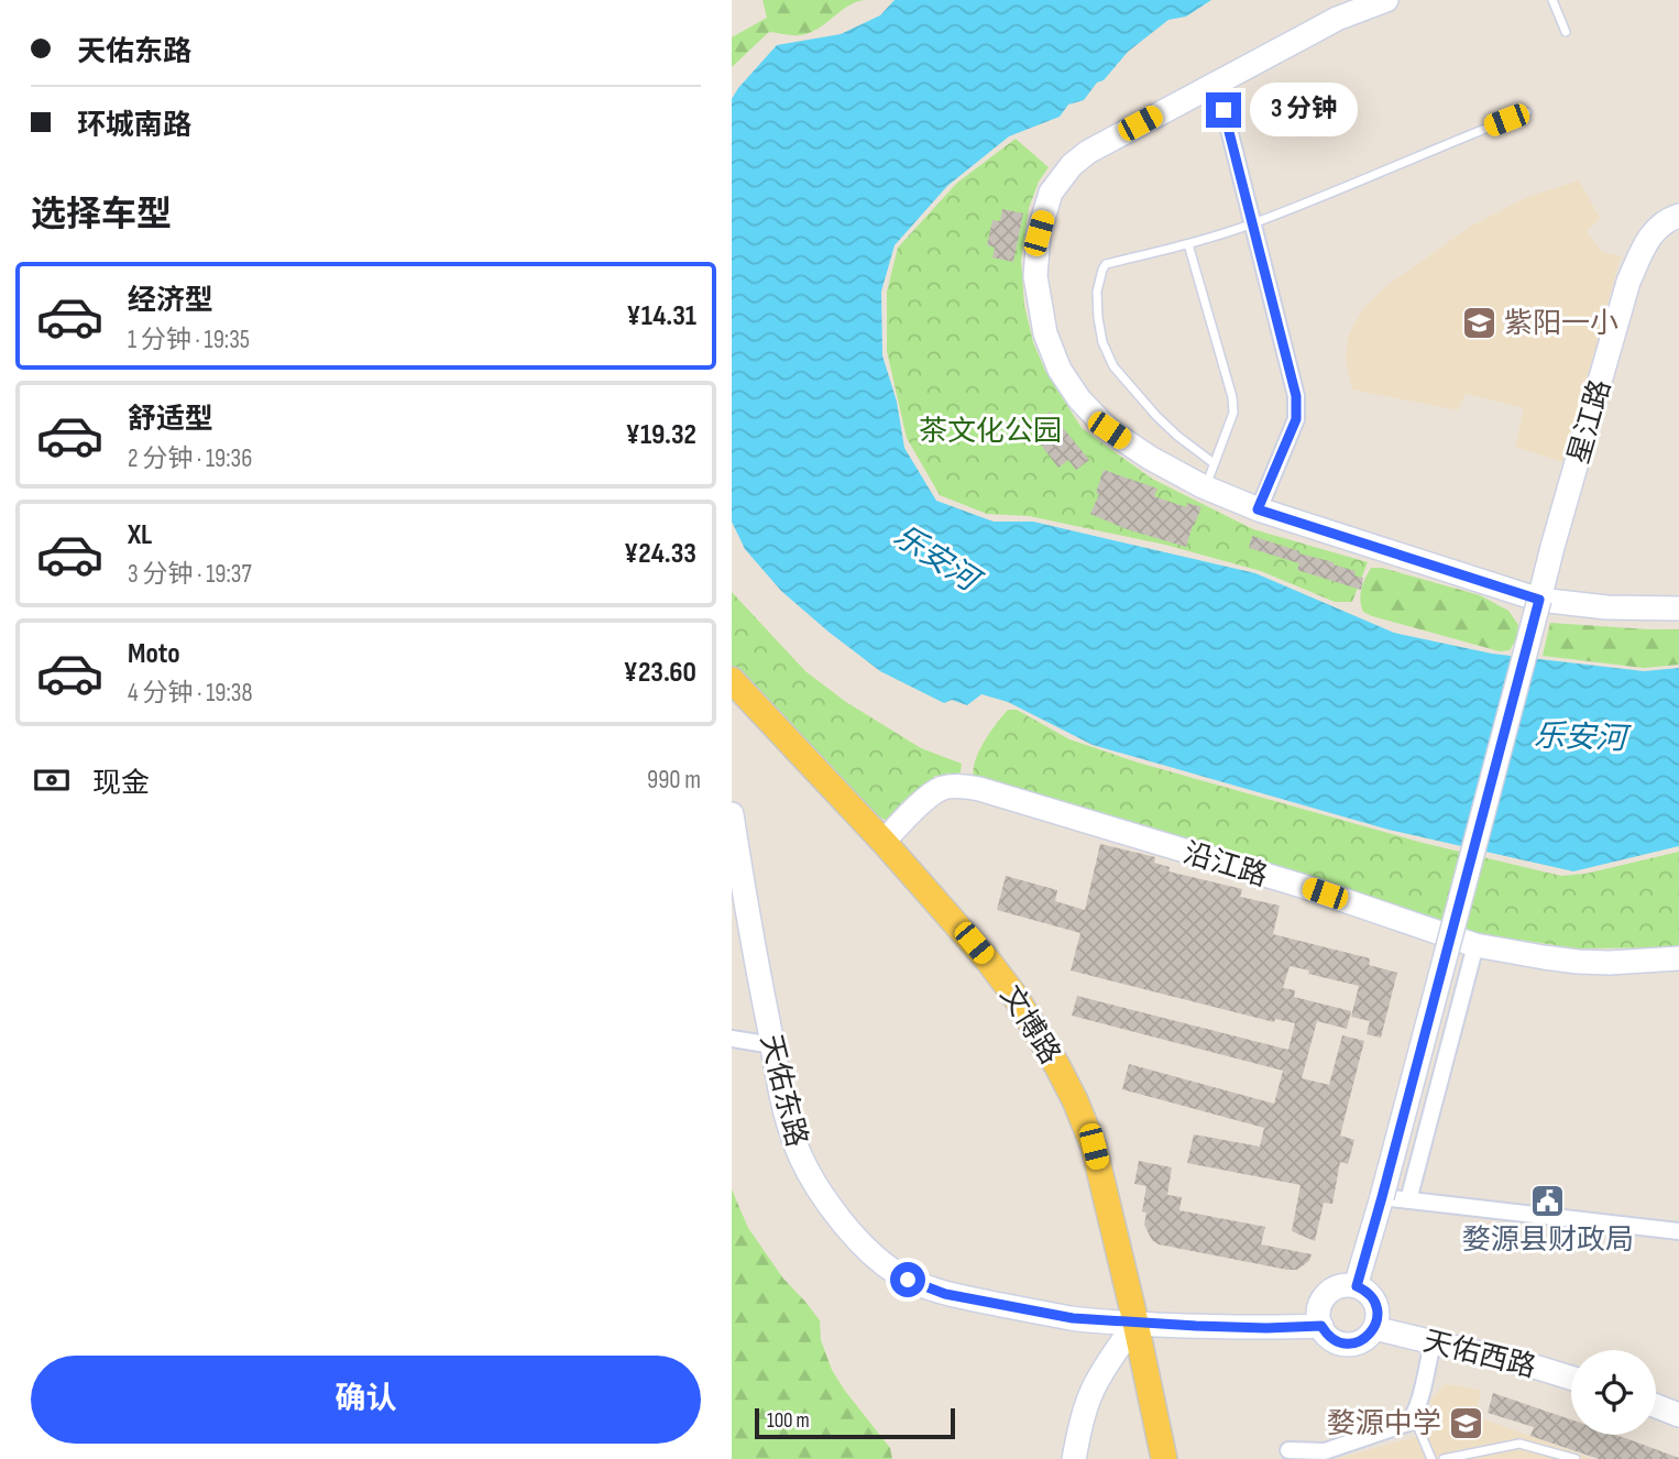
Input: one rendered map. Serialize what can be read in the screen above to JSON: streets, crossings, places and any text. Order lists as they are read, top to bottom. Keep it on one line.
{"streets":{"main road":["文博路"],"street":["星江路","沿江路","天佑东路","天佑西路"]},"crossings":[["沿江路","文博路"],["文博路","天佑东路"]],"water":["乐安河"],"parks":["茶文化公园"],"places":{"school or university":["紫阳一小","婺源中学"],"public building":["婺源县财政局"]},"scale_bar":"100 m","page":{"banner":["天佑东路","环城南路"],"bubble":"3 分钟","heading":"选择车型","list":[{"name":"经济型","note":"1 分钟 · 19:35","value":"¥14.31"},{"name":"舒适型","note":"2 分钟 · 19:36","value":"¥19.32"},{"name":"XL","note":"3 分钟 · 19:37","value":"¥24.33"},{"name":"Moto","note":"4 分钟 · 19:38","value":"¥23.60"}],"pay":["现金","990 m"],"buttons":"确认","scale":"100 m"}}
